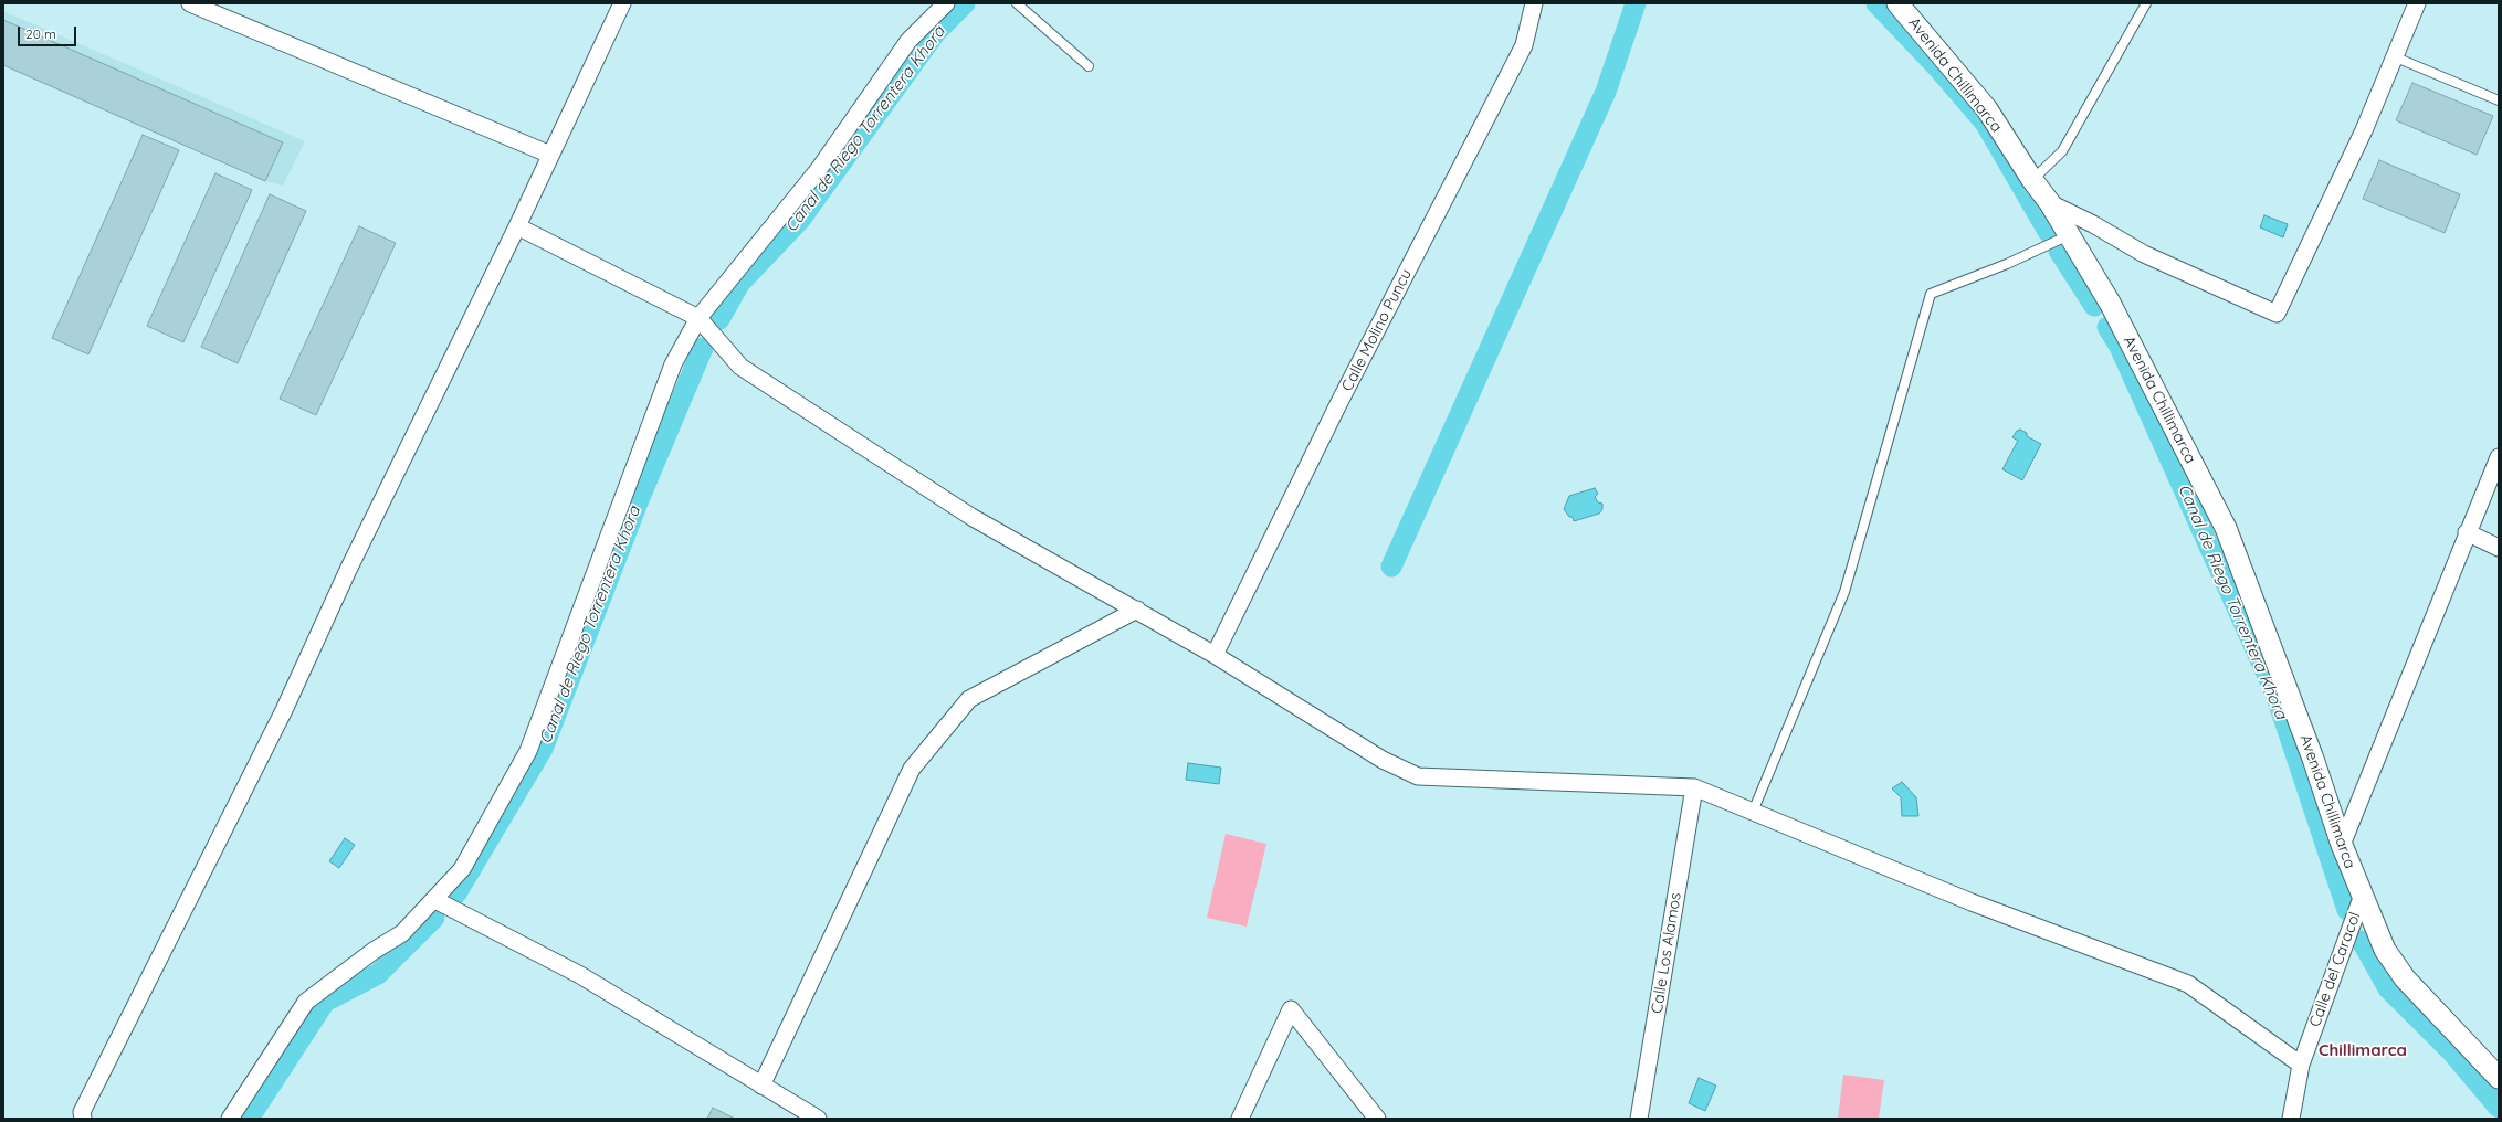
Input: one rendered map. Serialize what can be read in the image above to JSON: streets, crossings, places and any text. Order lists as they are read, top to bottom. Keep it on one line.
{"streets":{"street":["Avenida Chillimarca","Calle Molino Puncu","Calle Los Alamos","Calle del Caracol"]},"crossings":[["Avenida Chillimarca","Calle del Caracol"]],"districts":["Chillimarca"],"water":["Canal de Riego Torrentera Khora"],"scale_bar":"20 m"}
